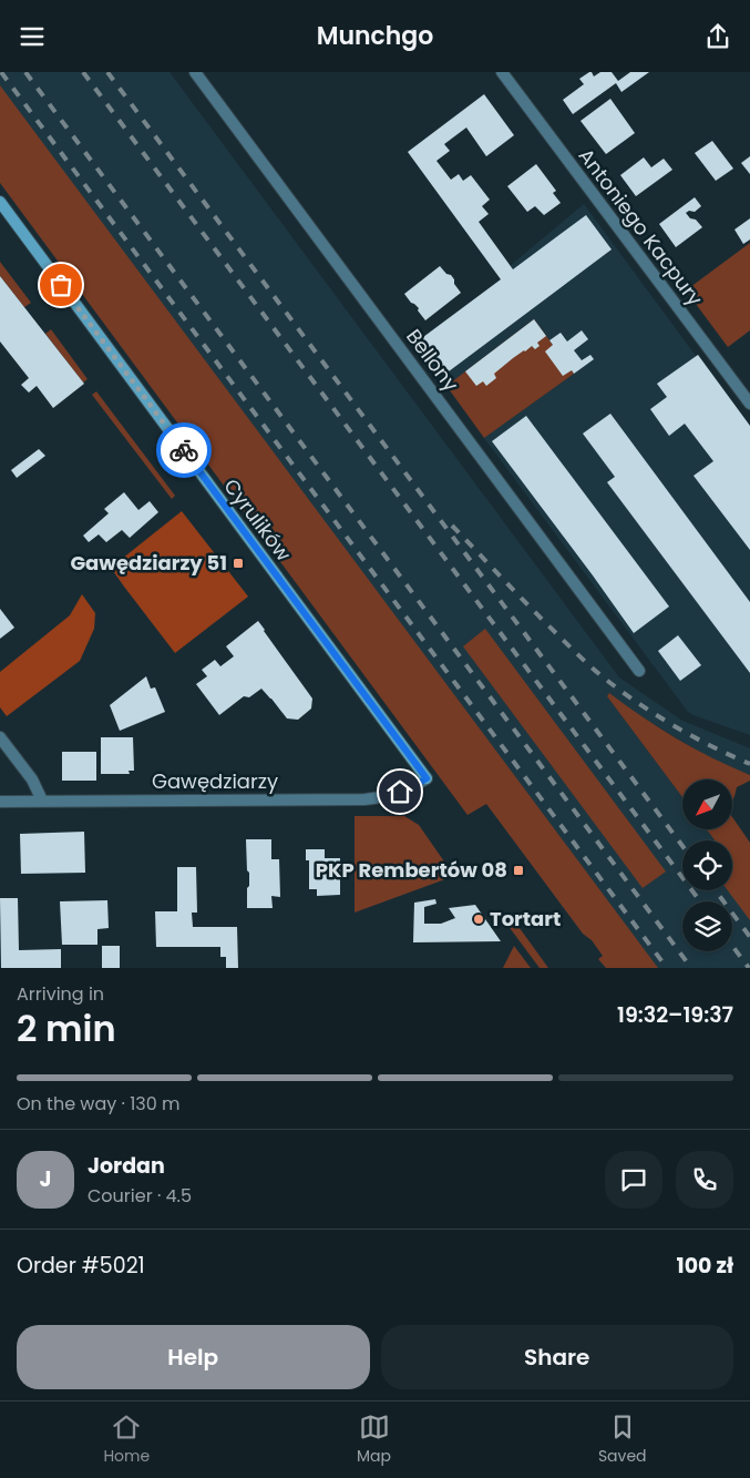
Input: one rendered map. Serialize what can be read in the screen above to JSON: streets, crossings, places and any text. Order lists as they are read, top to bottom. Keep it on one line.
{"streets":{"main road":["Cyrulików"],"street":["Antoniego Kacpury","Bellony","Gawędziarzy"]},"crossings":[["Cyrulików","Gawędziarzy"]],"places":{"transit":["Gawędziarzy 51","PKP Rembertów 08"],"other":["Tortart"]},"north":"bottom left","page":{"header":"Munchgo","heading":["2 min","Arriving in","19:32–19:37"],"panel":["Jordan","Courier · 4.5","Order #5021","100 zł"],"bar":"On the way · 130 m","round":"J","buttons":["Help","Share"],"tabs":["Home","Map","Saved"]}}
